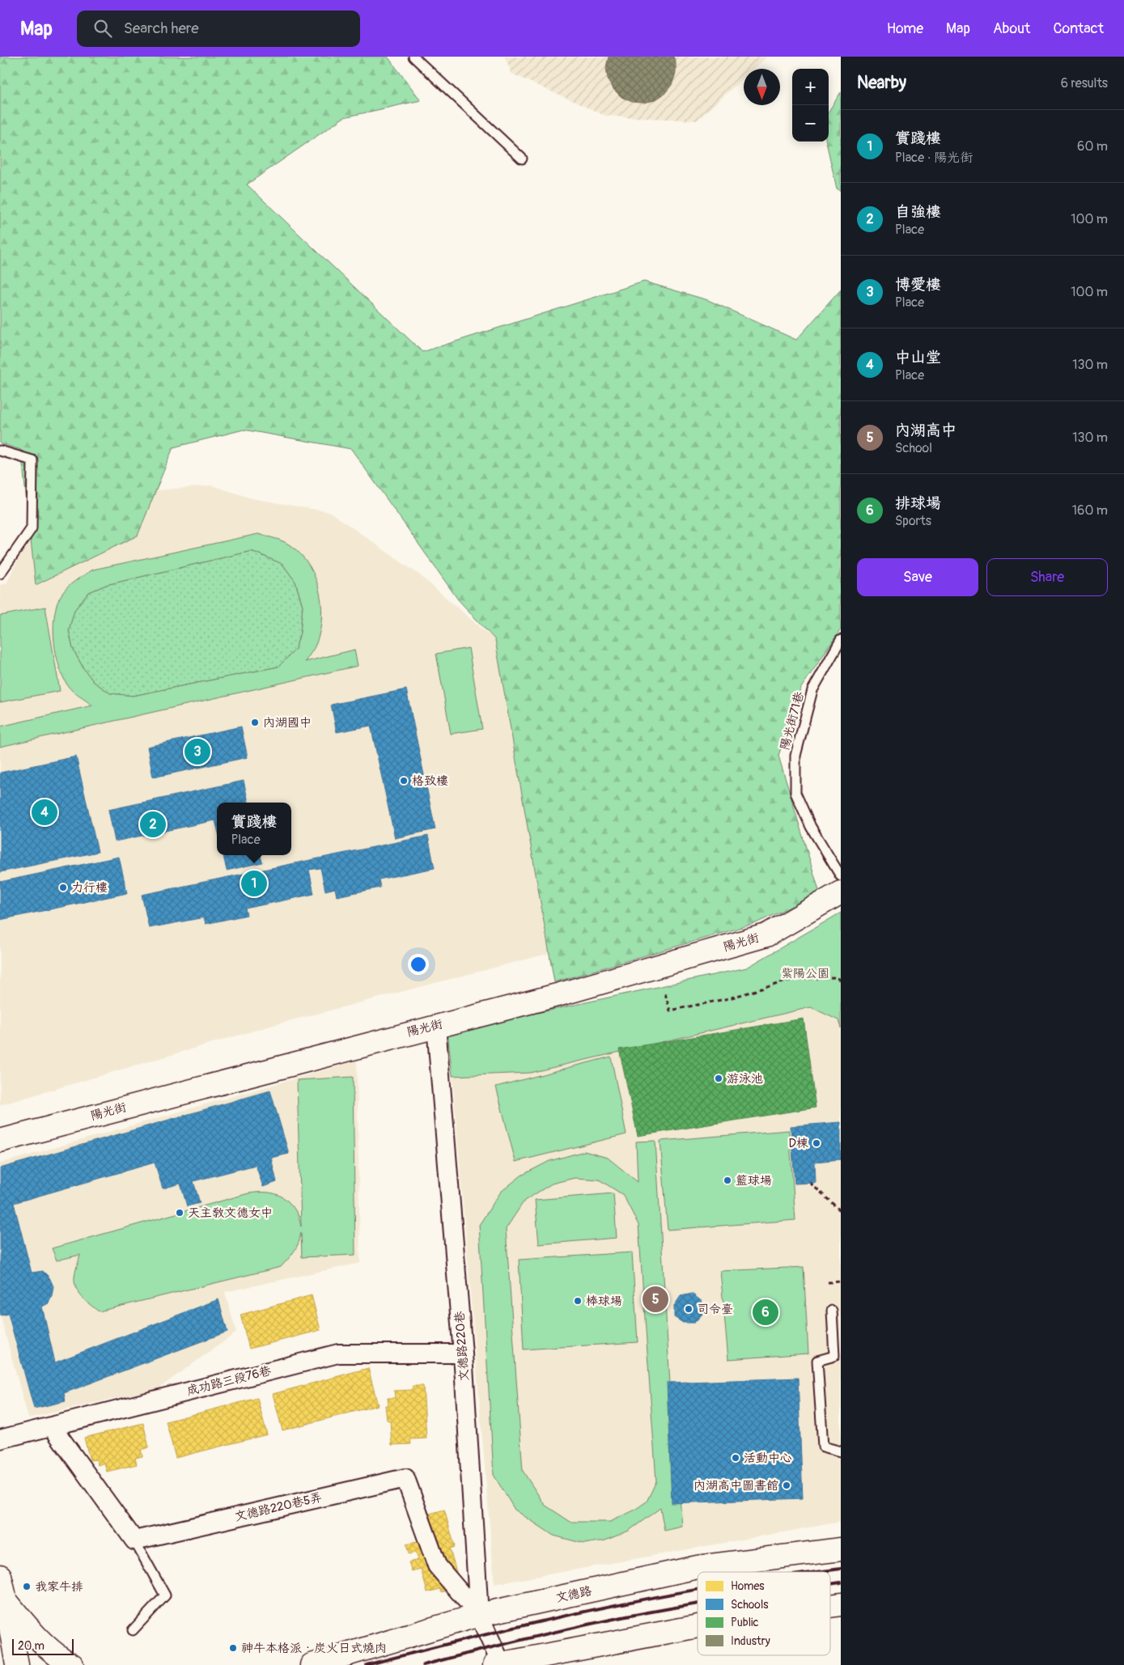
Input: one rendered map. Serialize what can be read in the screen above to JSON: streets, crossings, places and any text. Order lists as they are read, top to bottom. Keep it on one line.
{"streets":{"main road":["陽光街","文德路"],"street":["文德路220巷","成功路三段76巷","文德路220巷5弄"],"lane":["陽光街71巷"]},"crossings":[["陽光街","文德路220巷"],["文德路220巷","成功路三段76巷"],["文德路220巷","文德路220巷5弄"],["文德路220巷","文德路"],["文德路220巷5弄","文德路"]],"parks":["紫陽公園"],"places":["內湖國中","格致樓","力行樓","游泳池","D棟","籃球場","天主教文德女中","棒球場","司令臺","活動中心","內湖高中圖書館","我家牛排","神牛本格派‧炭火日式燒肉"],"legend":["Homes","Schools","Public","Industry"],"scale_bar":"20 m","north":"bottom","page":{"header":"Map","search":"Search here","nav":["Home","Map","About","Contact"],"heading":["Nearby","6 results"],"map_buttons":["+","−"],"list":[{"mark":"1","name":"實踐樓","note":"Place · 陽光街","value":"60 m"},{"mark":"2","name":"自強樓","note":"Place","value":"100 m"},{"mark":"3","name":"博愛樓","note":"Place","value":"100 m"},{"mark":"4","name":"中山堂","note":"Place","value":"130 m"},{"mark":"5","name":"內湖高中","note":"School","value":"130 m"},{"mark":"6","name":"排球場","note":"Sports","value":"160 m"}],"buttons":["Save","Share"],"pins":["3","4","2","1","5","6"],"popup":["實踐樓","Place"],"scale":"20 m"}}
